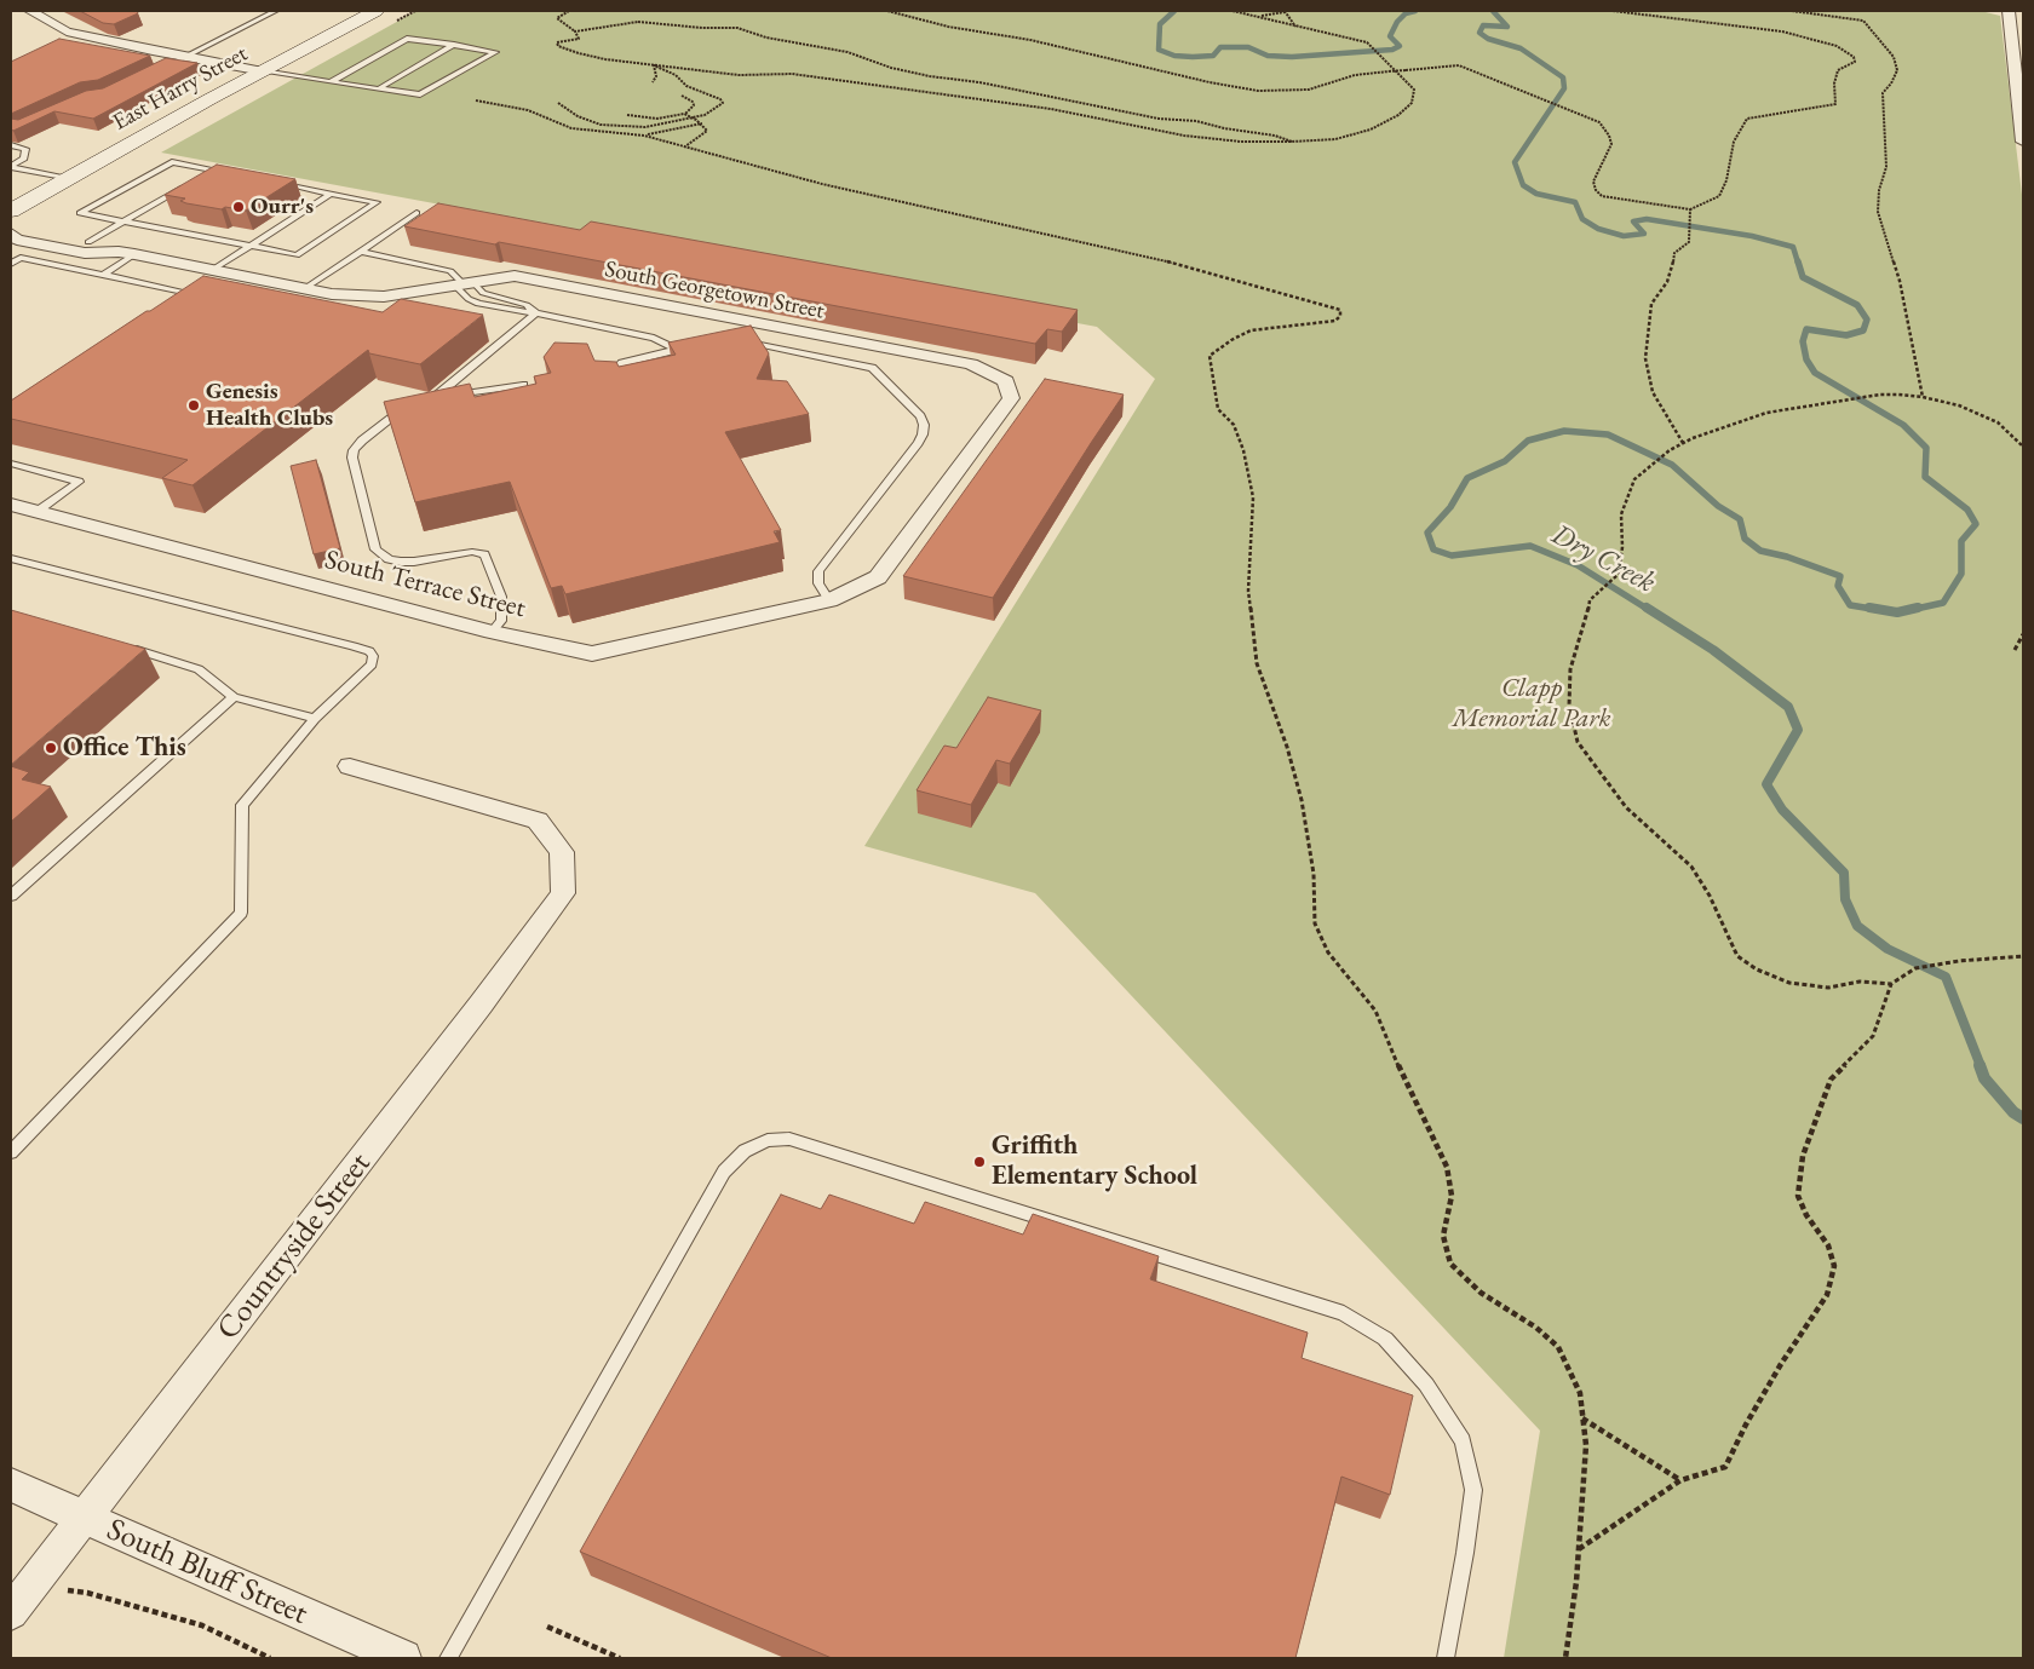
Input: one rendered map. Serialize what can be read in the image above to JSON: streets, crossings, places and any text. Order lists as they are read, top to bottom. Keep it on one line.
{"streets":{"main road":["East Harry Street"],"street":["South Georgetown Street","South Terrace Street","Countryside Street","South Bluff Street"]},"crossings":[["South Georgetown Street","South Terrace Street"],["Countryside Street","South Bluff Street"]],"water":["Dry Creek"],"parks":["Clapp Memorial Park"],"places":["Ourr's","Genesis Health Clubs","Office This","Griffith Elementary School"]}
